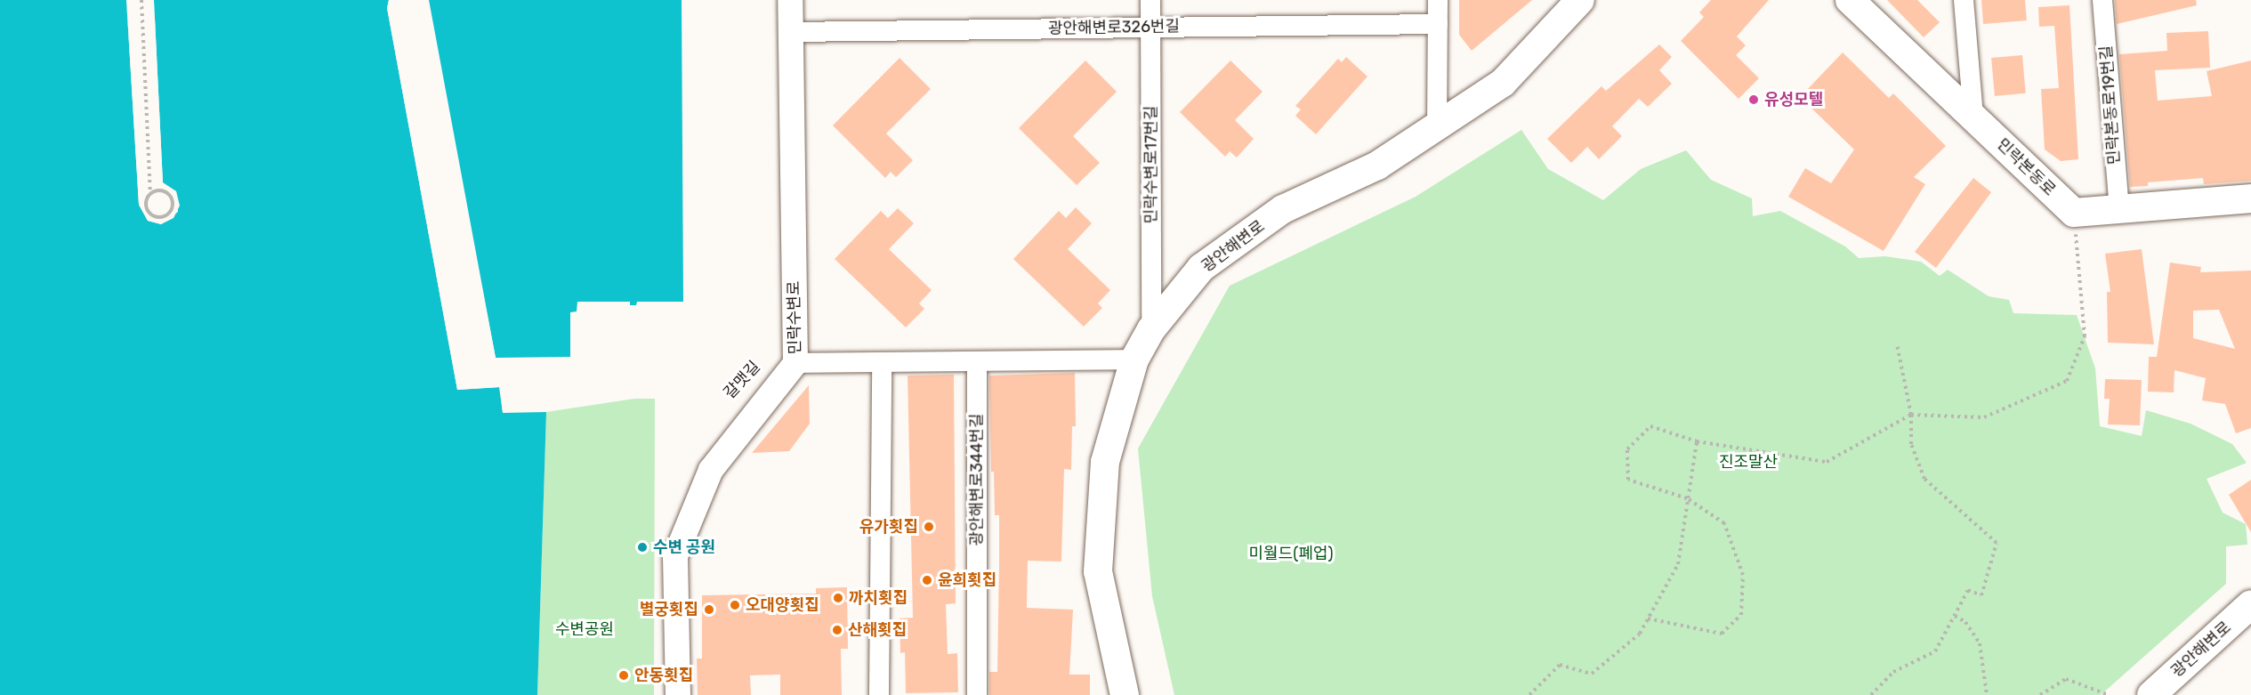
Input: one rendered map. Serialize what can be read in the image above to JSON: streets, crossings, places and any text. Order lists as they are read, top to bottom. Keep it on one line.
{"streets":{"main road":["민락본동로","광안해변로"],"street":["광안해변로326번길","민락본동로19번길","민락수변로17번길","민락수변로","광안해변로344번길"]},"crossings":[["광안해변로326번길","민락수변로17번길"],["광안해변로326번길","민락수변로"],["민락수변로17번길","광안해변로"]],"parks":["진조말산","미월드(폐업)","수변공원"],"places":["유성모텔","유가횟집","수변 공원","윤희횟집","까치횟집","오대양횟집","별궁횟집","산해횟집","안동횟집"]}
